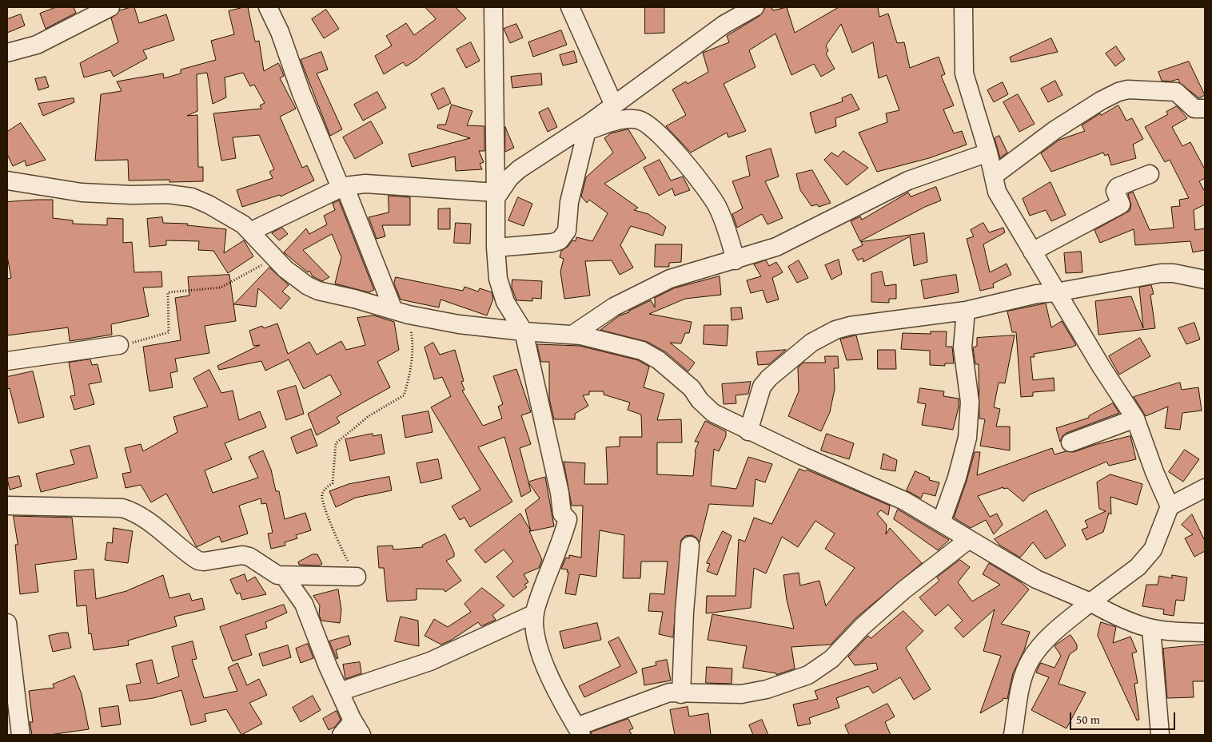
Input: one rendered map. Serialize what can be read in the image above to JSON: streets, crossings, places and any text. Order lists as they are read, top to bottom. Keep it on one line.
{"scale_bar":"50 m"}
